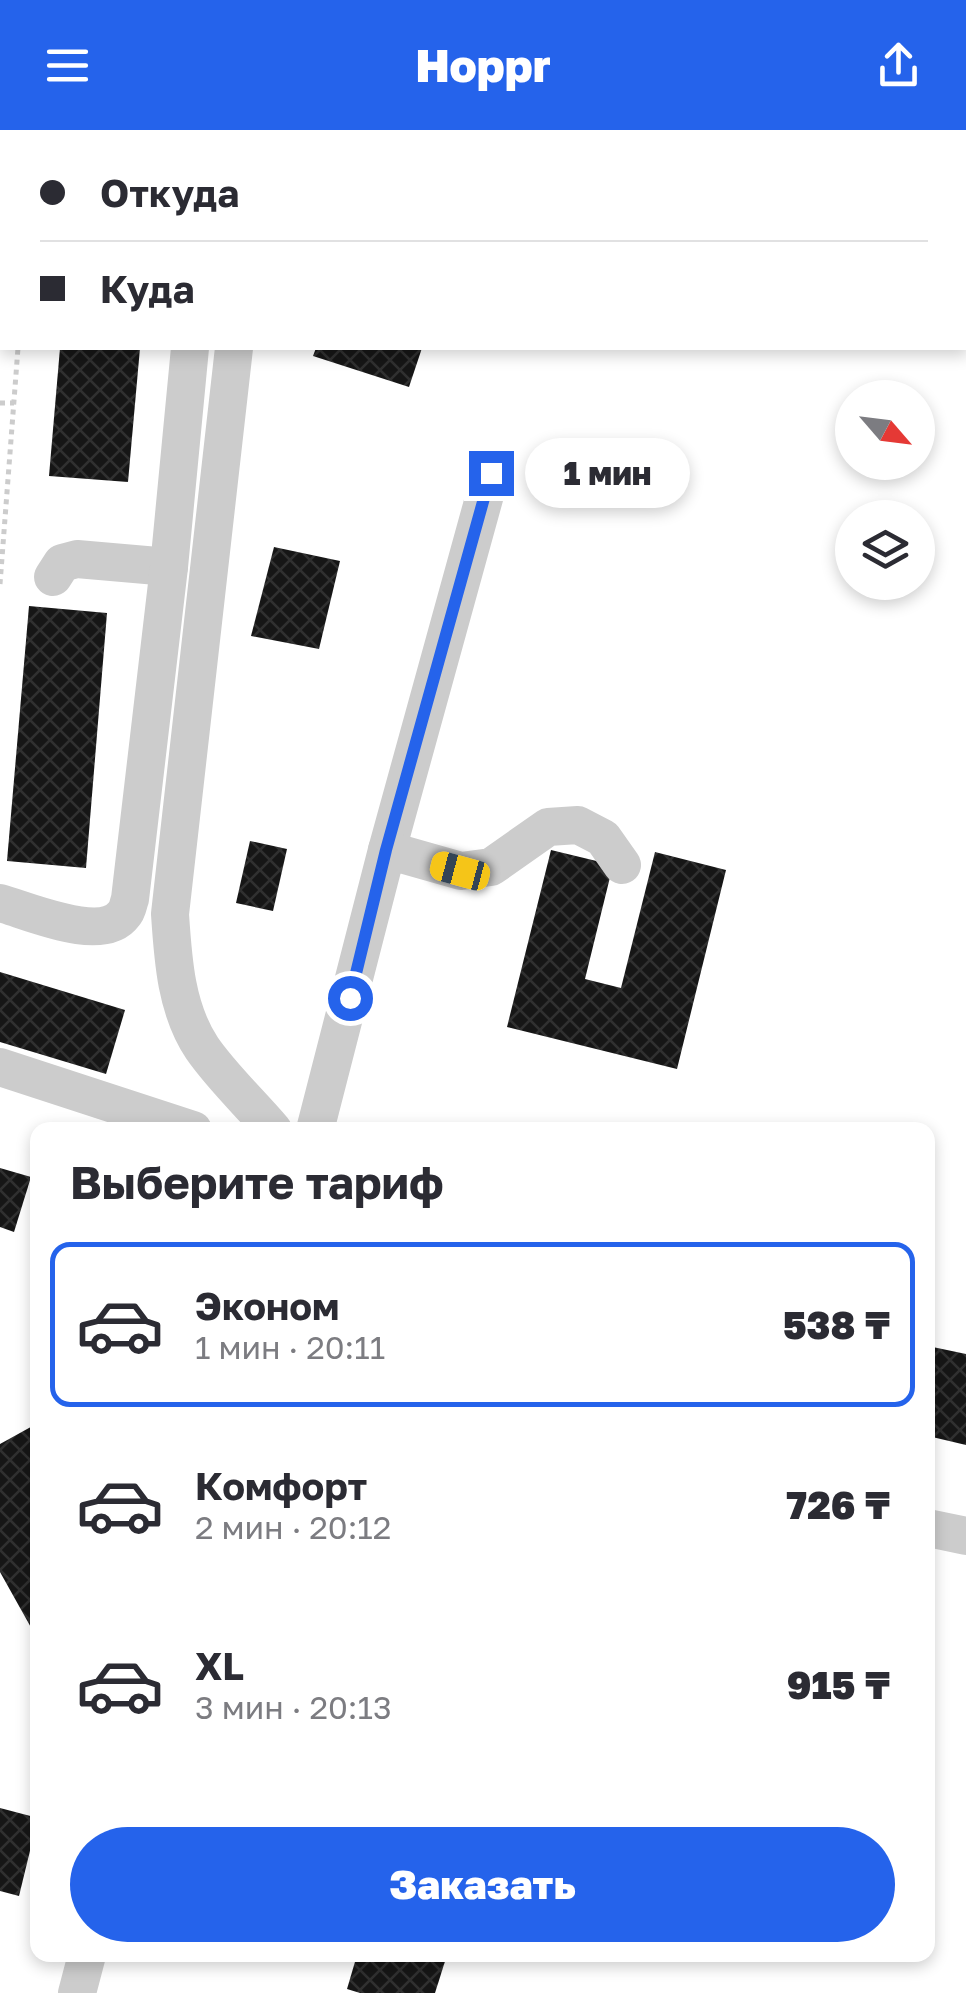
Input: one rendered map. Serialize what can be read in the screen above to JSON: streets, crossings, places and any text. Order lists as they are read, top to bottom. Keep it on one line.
{"north":"bottom right","page":{"header":"Hoppr","banner":["Откуда","Куда"],"bubble":"1 мин","heading":"Выберите тариф","list":[{"name":"Эконом","note":"1 мин · 20:11","value":"538 ₸"},{"name":"Комфорт","note":"2 мин · 20:12","value":"726 ₸"},{"name":"XL","note":"3 мин · 20:13","value":"915 ₸"}],"buttons":"Заказать"}}
